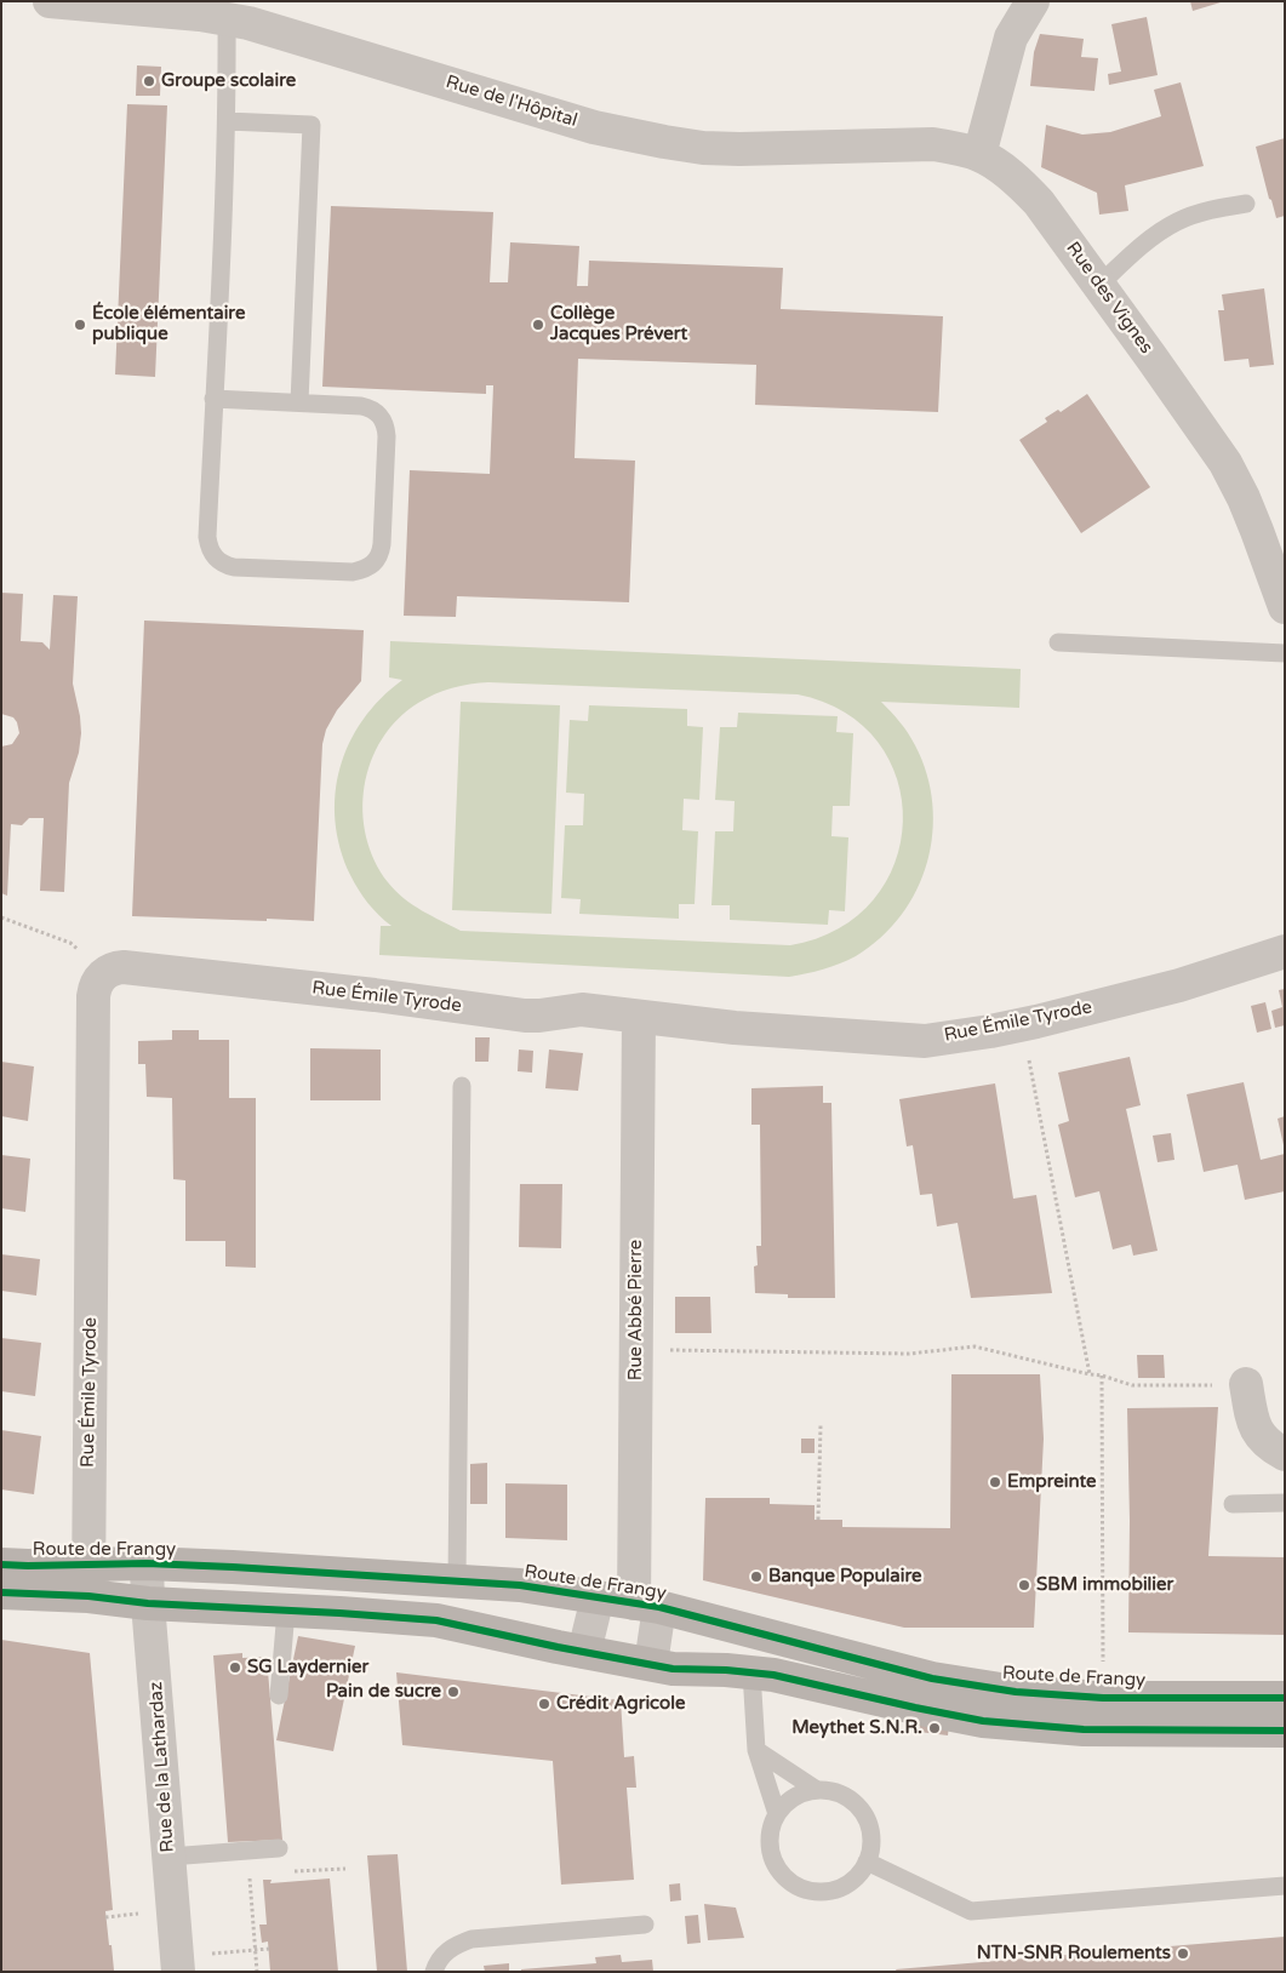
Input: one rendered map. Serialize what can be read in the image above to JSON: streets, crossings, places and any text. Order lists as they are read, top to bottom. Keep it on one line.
{"streets":{"main road":["Route de Frangy"],"street":["Rue de l'Hôpital","Rue des Vignes","Rue Émile Tyrode","Rue Abbé Pierre","Rue de la Lathardaz"]},"crossings":[["Rue de l'Hôpital","Rue des Vignes"],["Rue Émile Tyrode","Rue Abbé Pierre"],["Rue Émile Tyrode","Route de Frangy"],["Rue Abbé Pierre","Route de Frangy"],["Route de Frangy","Rue de la Lathardaz"]],"places":["Groupe scolaire","École élémentaire publique","Collège Jacques Prévert","Empreinte","Banque Populaire","SBM immobilier","SG Laydernier","Pain de sucre","Crédit Agricole","Meythet S.N.R.","NTN-SNR Roulements"]}
